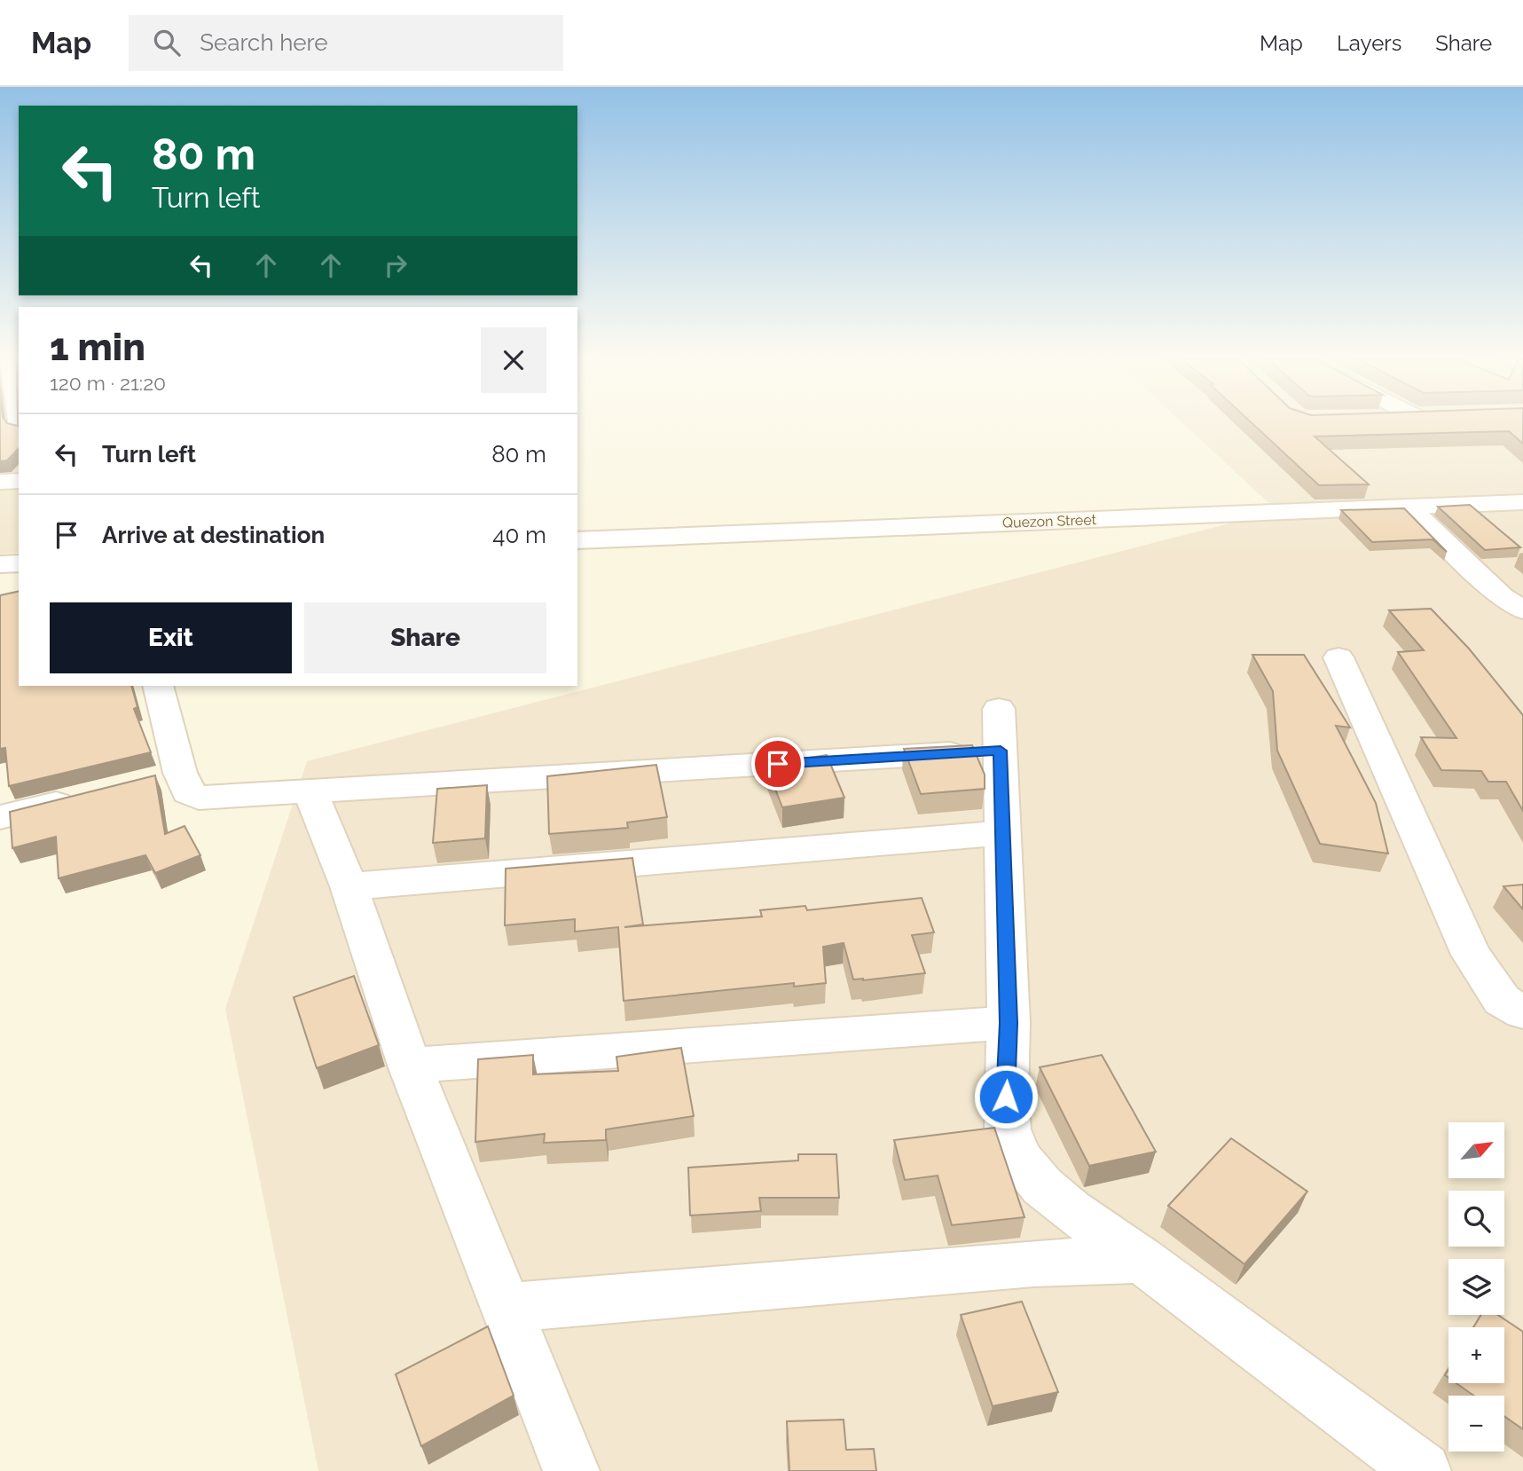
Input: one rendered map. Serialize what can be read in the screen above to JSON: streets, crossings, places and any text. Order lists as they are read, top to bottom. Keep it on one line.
{"streets":{"street":["Quezon Street"]},"north":"top right","page":{"header":"Map","search":"Search here","nav":["Map","Layers","Share"],"turn":["80 m","Turn left"],"heading":["1 min","120 m · 21:20"],"list":[{"name":"Turn left","value":"80 m"},{"name":"Arrive at destination","value":"40 m"}],"buttons":["Exit","Share"],"map_buttons":["+","−"]}}
